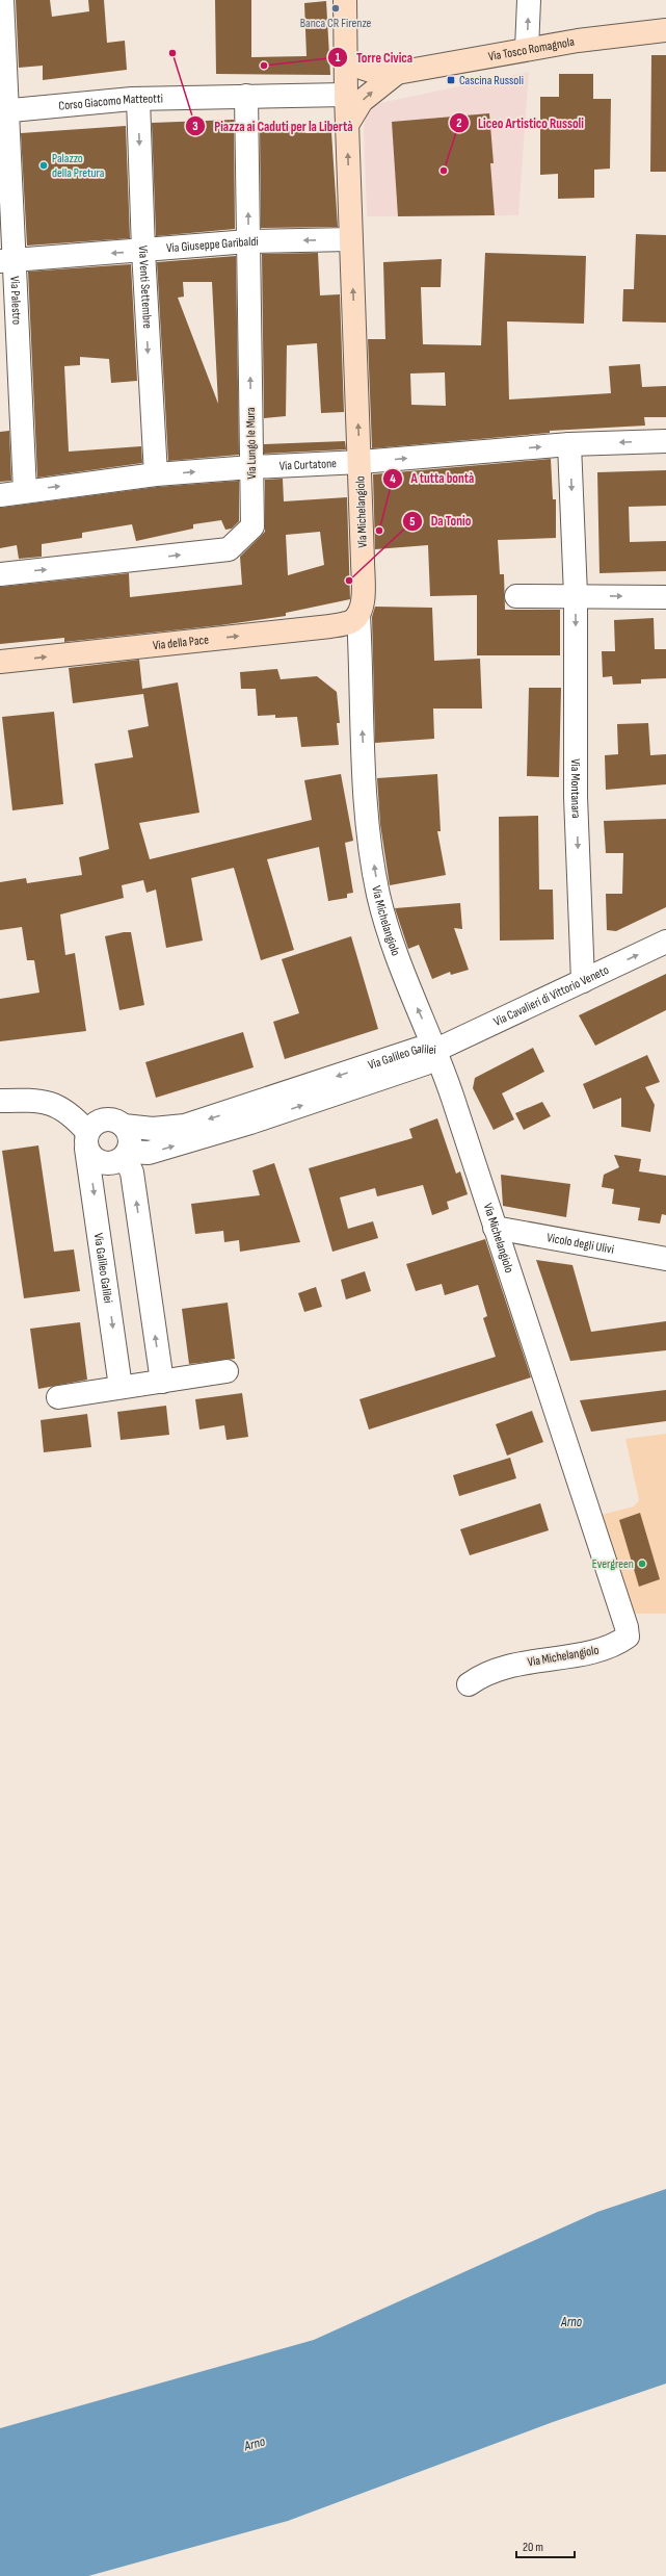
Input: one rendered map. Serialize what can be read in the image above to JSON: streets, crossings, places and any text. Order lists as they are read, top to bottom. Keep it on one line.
{"streets":{"main road":["Via Tosco Romagnola","Via Michelangiolo","Via della Pace"],"street":["Corso Giacomo Matteotti","Via Giuseppe Garibaldi","Via Venti Settembre","Via Palestro","Via Lungo le Mura","Via Curtatone","Via Montanara","Via Cavalieri di Vittorio Veneto","Via Galileo Galilei","Vicolo degli Ulivi"]},"crossings":[["Via Tosco Romagnola","Via Michelangiolo"],["Corso Giacomo Matteotti","Via Venti Settembre"],["Corso Giacomo Matteotti","Via Palestro"],["Corso Giacomo Matteotti","Via Lungo le Mura"],["Corso Giacomo Matteotti","Via Michelangiolo"],["Via Giuseppe Garibaldi","Via Venti Settembre"],["Via Giuseppe Garibaldi","Via Palestro"],["Via Giuseppe Garibaldi","Via Lungo le Mura"],["Via Giuseppe Garibaldi","Via Michelangiolo"],["Via Venti Settembre","Via Curtatone"],["Via Palestro","Via Curtatone"],["Via Lungo le Mura","Via Curtatone"],["Via Curtatone","Via Michelangiolo"],["Via Curtatone","Via Montanara"],["Via Michelangiolo","Via della Pace"],["Via Michelangiolo","Via Cavalieri di Vittorio Veneto"],["Via Michelangiolo","Via Galileo Galilei"],["Via Michelangiolo","Vicolo degli Ulivi"],["Via Montanara","Via Cavalieri di Vittorio Veneto"],["Via Cavalieri di Vittorio Veneto","Via Galileo Galilei"]],"one_way":["Via Giuseppe Garibaldi","Via Venti Settembre","Via Michelangiolo","Via della Pace","Via Montanara","Via Cavalieri di Vittorio Veneto"],"water":["Arno"],"places":{"other":["Banca CR Firenze","Piazza ai Caduti per la Libertà","Torre Civica","Palazzo della Pretura","Liceo Artistico Russoli","A tutta bontà","Da Tonio","Evergreen"],"transit":["Cascina Russoli"]},"scale_bar":"20 m"}
